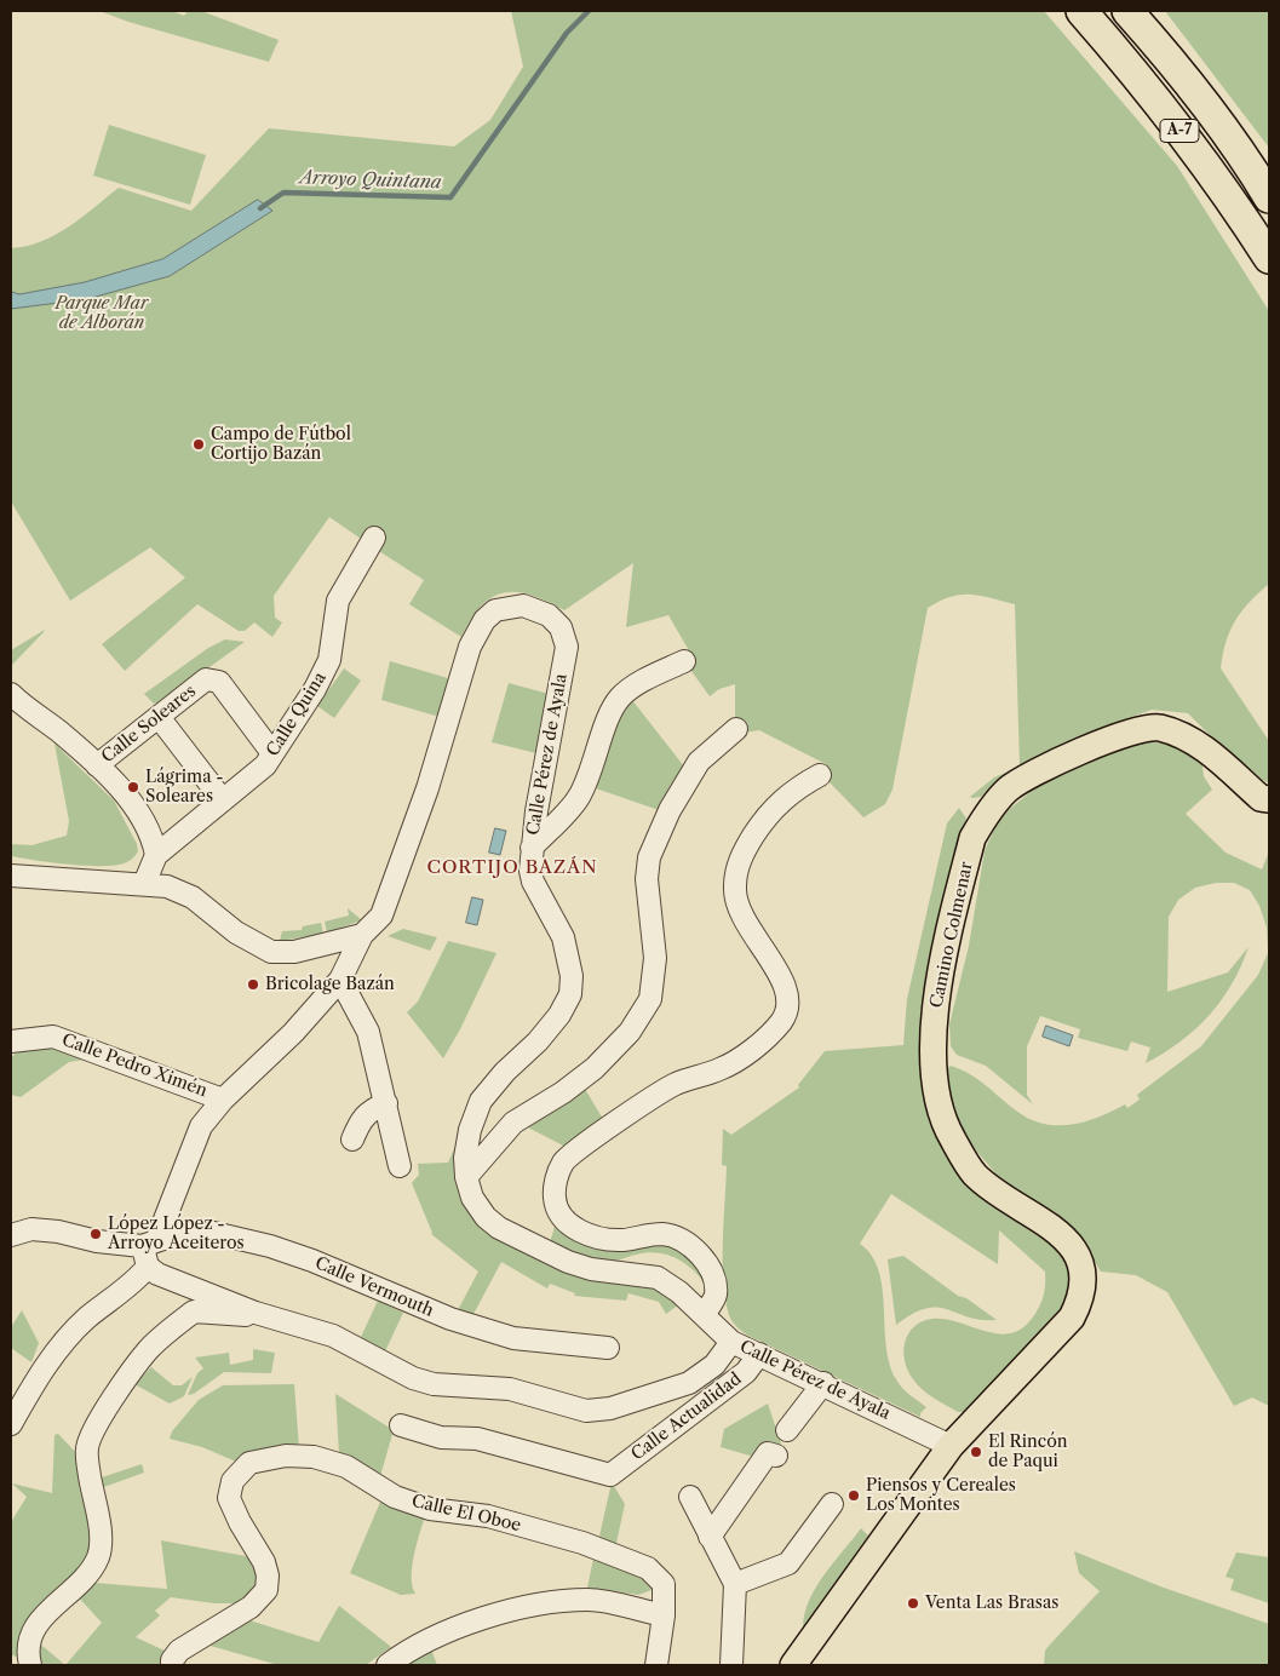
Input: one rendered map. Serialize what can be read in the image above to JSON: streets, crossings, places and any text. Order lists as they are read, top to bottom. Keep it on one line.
{"streets":{"highway":["A-7"],"main road":["Camino Colmenar"],"street":["Calle Quina","Calle Soleares","Calle Pérez de Ayala","Calle Pedro Ximén","Calle Vermouth","Calle Actualidad","Calle El Oboe"]},"crossings":[["Calle Quina","Calle Soleares"],["Calle Pérez de Ayala","Camino Colmenar"],["Calle Pérez de Ayala","Calle Actualidad"]],"districts":["CORTIJO BAZÁN"],"water":["Arroyo Quintana"],"parks":["Parque Mar de Alborán"],"places":["Campo de Fútbol Cortijo Bazán","Lágrima - Soleares","Bricolage Bazán","López López - Arroyo Aceiteros","El Rincón de Paqui","Piensos y Cereales Los Montes","Venta Las Brasas"]}
